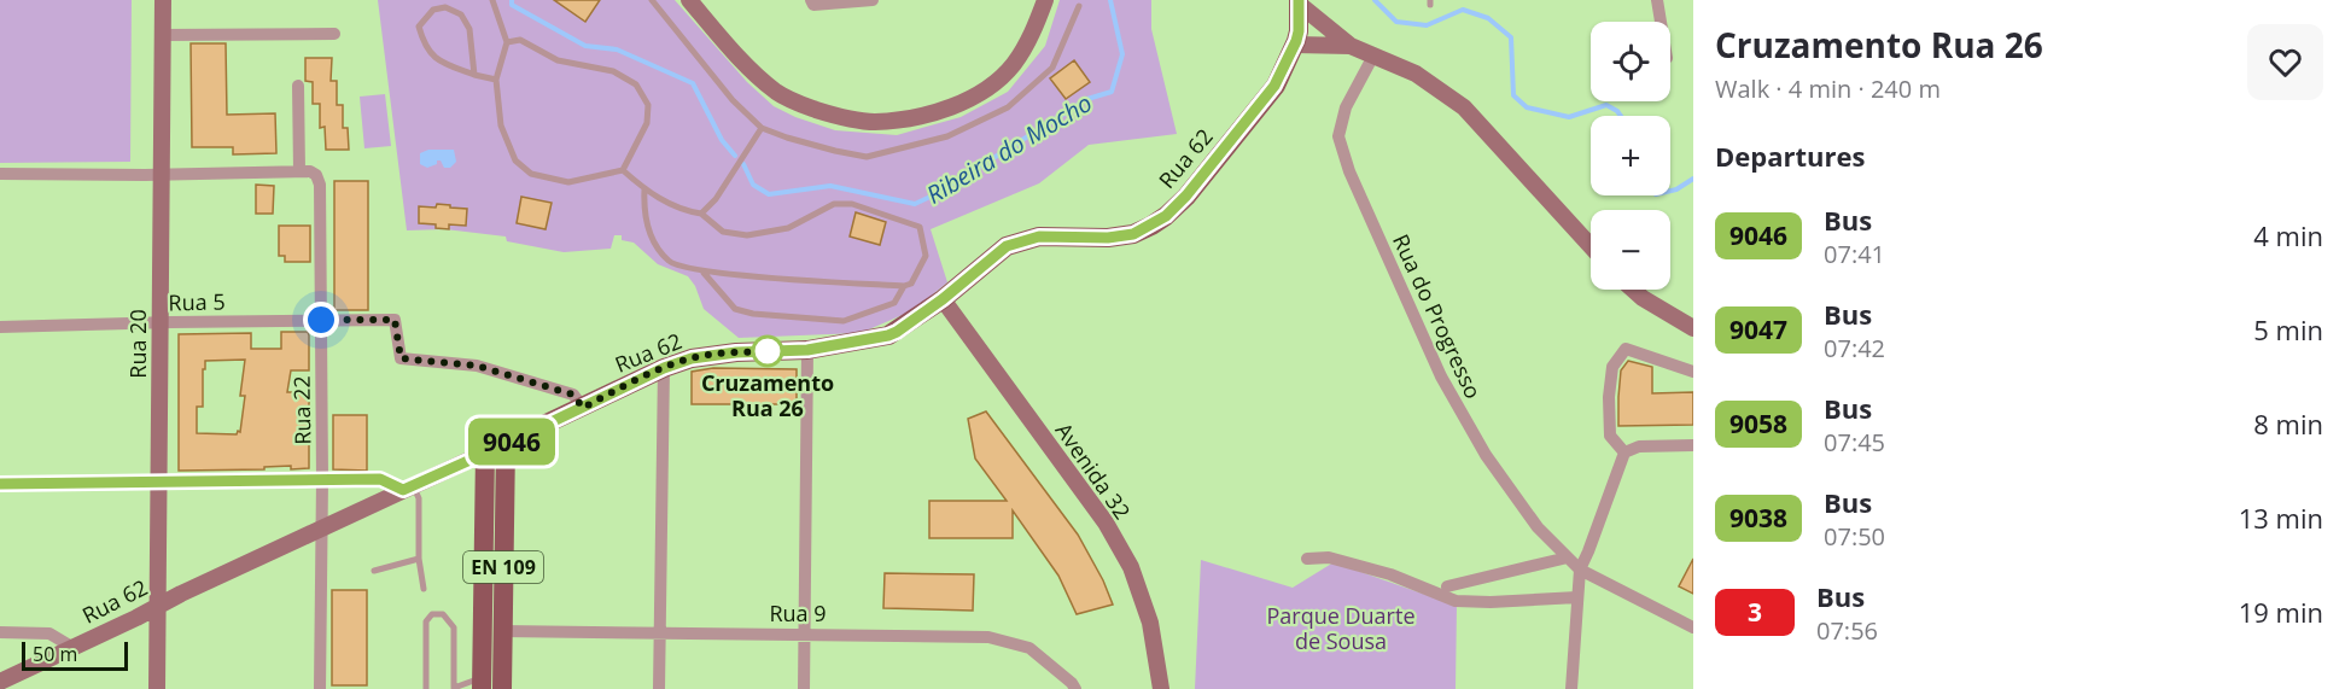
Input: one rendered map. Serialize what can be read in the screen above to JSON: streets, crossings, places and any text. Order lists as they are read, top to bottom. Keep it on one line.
{"streets":{"main road":["Rua 62","Rua 20","Avenida 32","EN 109"],"street":["Rua 5","Rua do Progresso","Rua 22","Rua 9"]},"crossings":[["Rua 62","Rua 5"],["Rua 62","Rua 20"],["Rua 62","Rua 22"],["Rua 62","Avenida 32"],["Rua 62","EN 109"],["Rua 5","Rua 20"],["Rua 5","Rua 22"],["EN 109","Rua 9"]],"water":["Ribeira do Mocho"],"parks":["Parque Duarte de Sousa"],"places":["Cruzamento Rua 26"],"lines":["bus line 9046"],"scale_bar":"50 m","page":{"on_map":"9046","heading":[["Cruzamento Rua 26","Walk · 4 min · 240 m"],"Departures"],"map_buttons":["+","−"],"list":[{"mark":"9046","name":"Bus","note":"07:41","value":"4 min"},{"mark":"9047","name":"Bus","note":"07:42","value":"5 min"},{"mark":"9058","name":"Bus","note":"07:45","value":"8 min"},{"mark":"9038","name":"Bus","note":"07:50","value":"13 min"},{"mark":"3","name":"Bus","note":"07:56","value":"19 min"}],"scale":"50 m"}}
